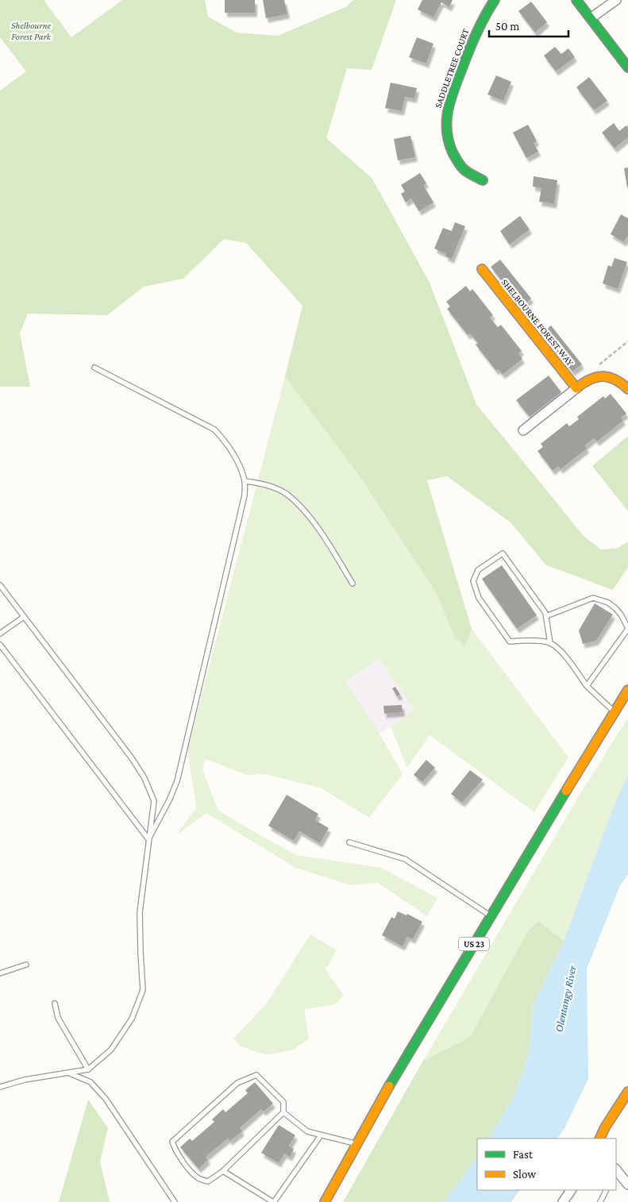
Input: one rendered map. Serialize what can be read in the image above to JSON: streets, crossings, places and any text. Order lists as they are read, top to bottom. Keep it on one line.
{"streets":{"main road":["SADDLETREE COURT","SHELBOURNE FOREST WAY","US 23"]},"water":["Olentangy River"],"parks":["Shelbourne Forest Park"],"legend":["Fast","Slow"],"scale_bar":"50 m"}
